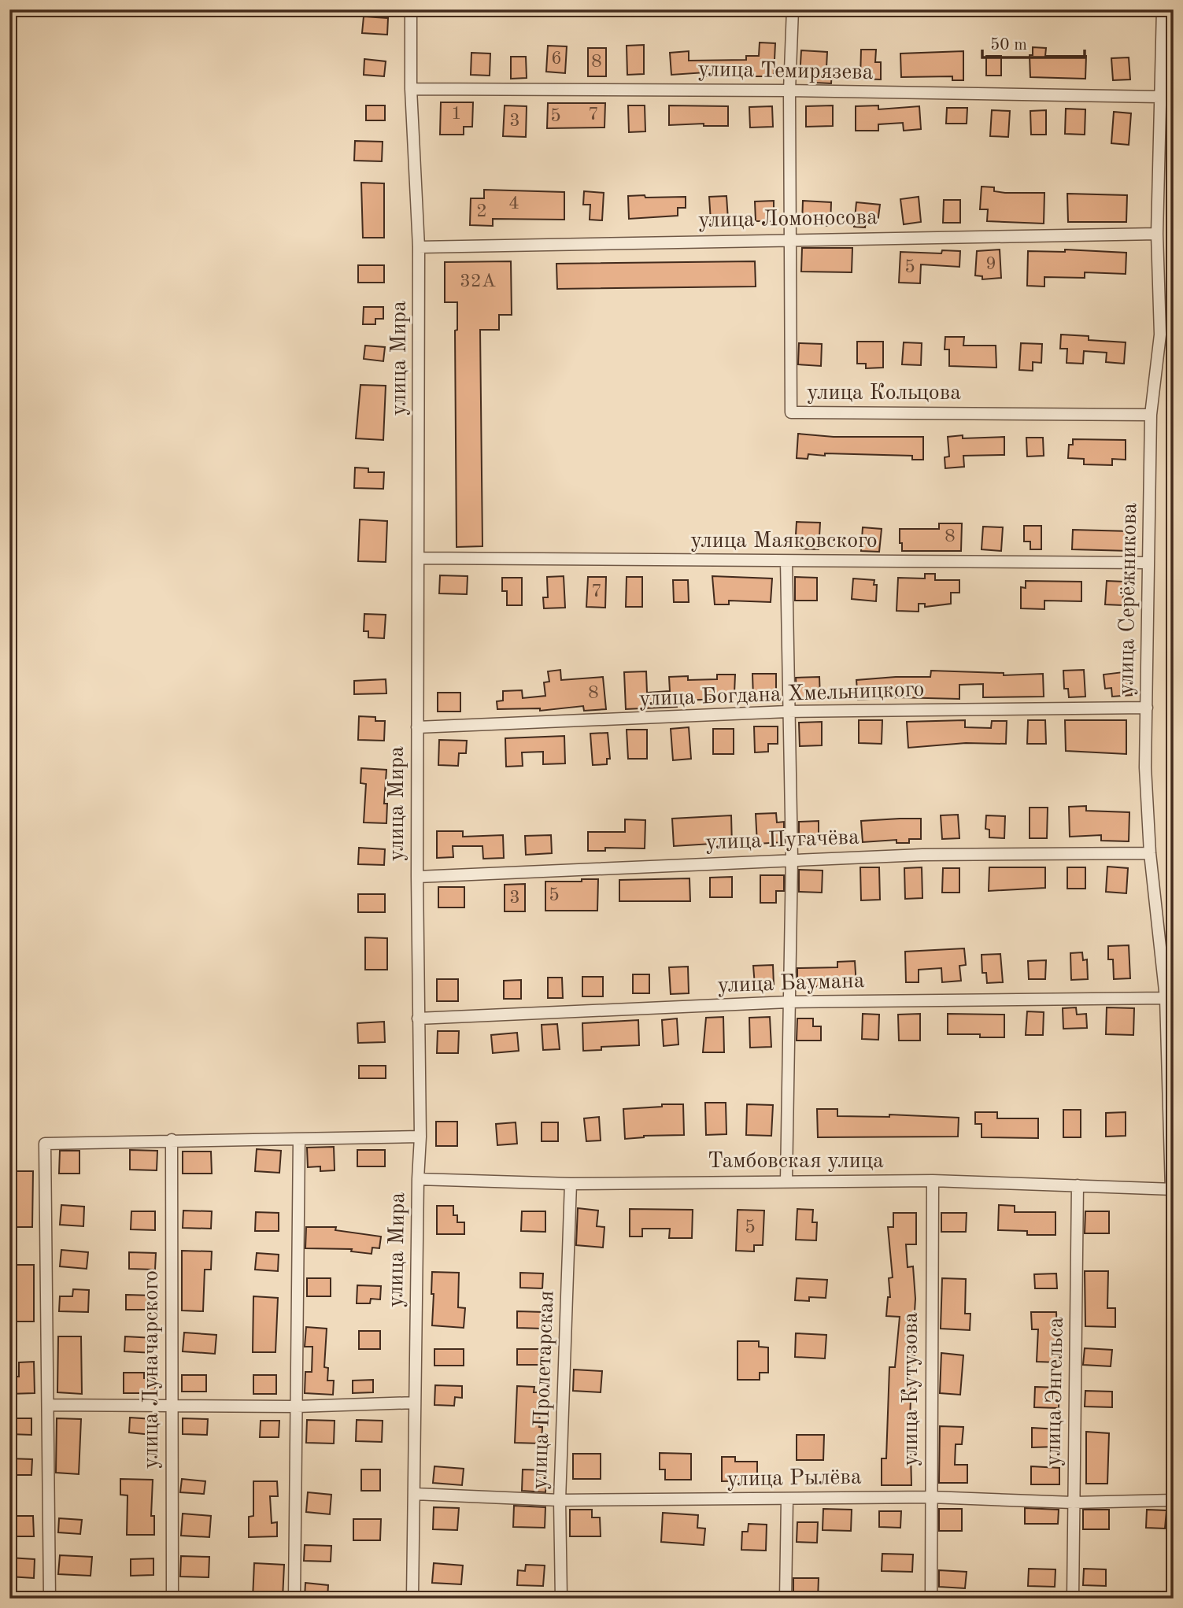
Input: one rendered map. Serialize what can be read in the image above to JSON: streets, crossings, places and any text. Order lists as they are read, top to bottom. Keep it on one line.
{"streets":{"street":["улица Темирязева","улица Ломоносова","улица Мира","улица Кольцова","улица Маяковского","улица Серёжникова","улица Богдана Хмельницкого","улица Пугачёва","улица Баумана","Тамбовская улица","улица Луначарского","улица Кутузова","улица Пролетарская","улица Энгельса","улица Рылёва"]},"crossings":[["улица Темирязева","улица Мира"],["улица Темирязева","улица Серёжникова"],["улица Ломоносова","улица Мира"],["улица Ломоносова","улица Кольцова"],["улица Ломоносова","улица Серёжникова"],["улица Мира","улица Маяковского"],["улица Мира","улица Богдана Хмельницкого"],["улица Мира","улица Пугачёва"],["улица Мира","улица Баумана"],["улица Мира","Тамбовская улица"],["улица Мира","улица Рылёва"],["улица Кольцова","улица Серёжникова"],["улица Маяковского","улица Серёжникова"],["улица Серёжникова","улица Богдана Хмельницкого"],["улица Серёжникова","улица Пугачёва"],["улица Серёжникова","улица Баумана"],["улица Серёжникова","Тамбовская улица"],["Тамбовская улица","улица Кутузова"],["Тамбовская улица","улица Пролетарская"],["Тамбовская улица","улица Энгельса"],["улица Кутузова","улица Рылёва"],["улица Пролетарская","улица Рылёва"],["улица Энгельса","улица Рылёва"]],"house_numbers":["6","8","1","7","5","3","4","2","9","5","32А","8","7","8","5","3","5"],"scale_bar":"50 m"}
